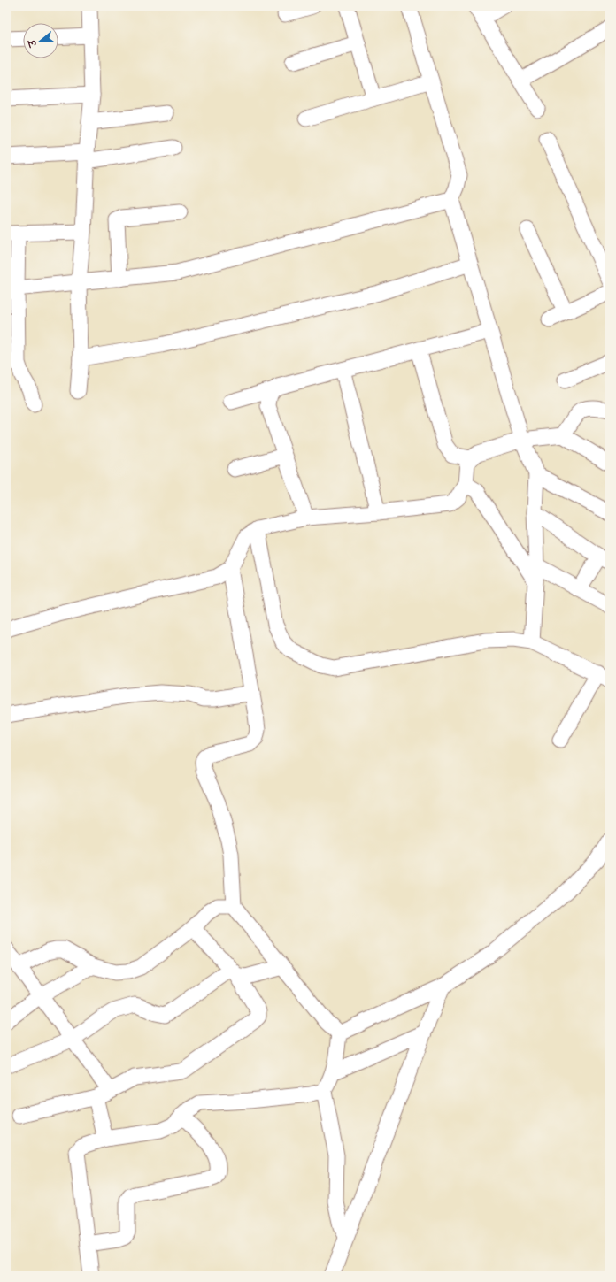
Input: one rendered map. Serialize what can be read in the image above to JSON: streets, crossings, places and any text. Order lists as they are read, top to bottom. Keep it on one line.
{"north":"left"}
